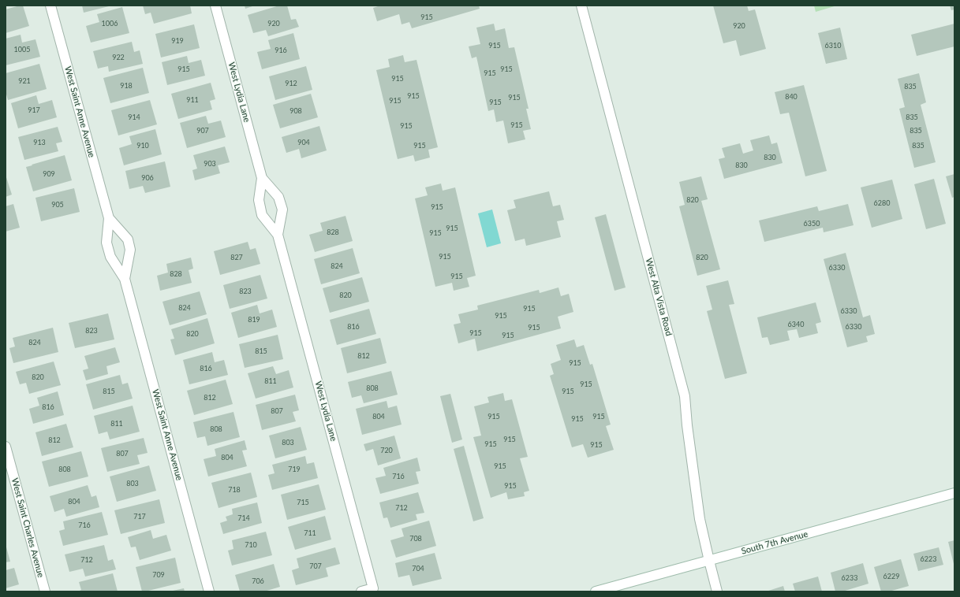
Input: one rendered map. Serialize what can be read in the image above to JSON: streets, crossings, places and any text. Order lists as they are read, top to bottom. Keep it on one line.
{"streets":{"street":["West Lydia Lane","West Saint Anne Avenue","West Alta Vista Road","West Saint Charles Avenue","South 7th Avenue"]},"crossings":[["West Alta Vista Road","South 7th Avenue"]],"house_numbers":["915","1006","920","920","919","915","6310","1005","916","922","915","915","915","915","921","912","918","835","915","840","915","911","915","915","917","908","914","835","915","915","907","835","913","904","910","915","835","830","903","830","909","906","820","6280","905","915","6350","915","828","915","915","827","820","824","6330","828","915","823","820","824","915","6330","915","819","6340","816","6330","915","823","915","820","915","824","815","812","915","816","820","811","915","808","815","915","812","816","807","804","915","915","915","811","808","915","812","803","915","915","720","807","804","915","808","719","716","803","915","718","804","715","712","717","714","716","711","708","710","6223","712","707","704","709","6229","6233","706"]}
